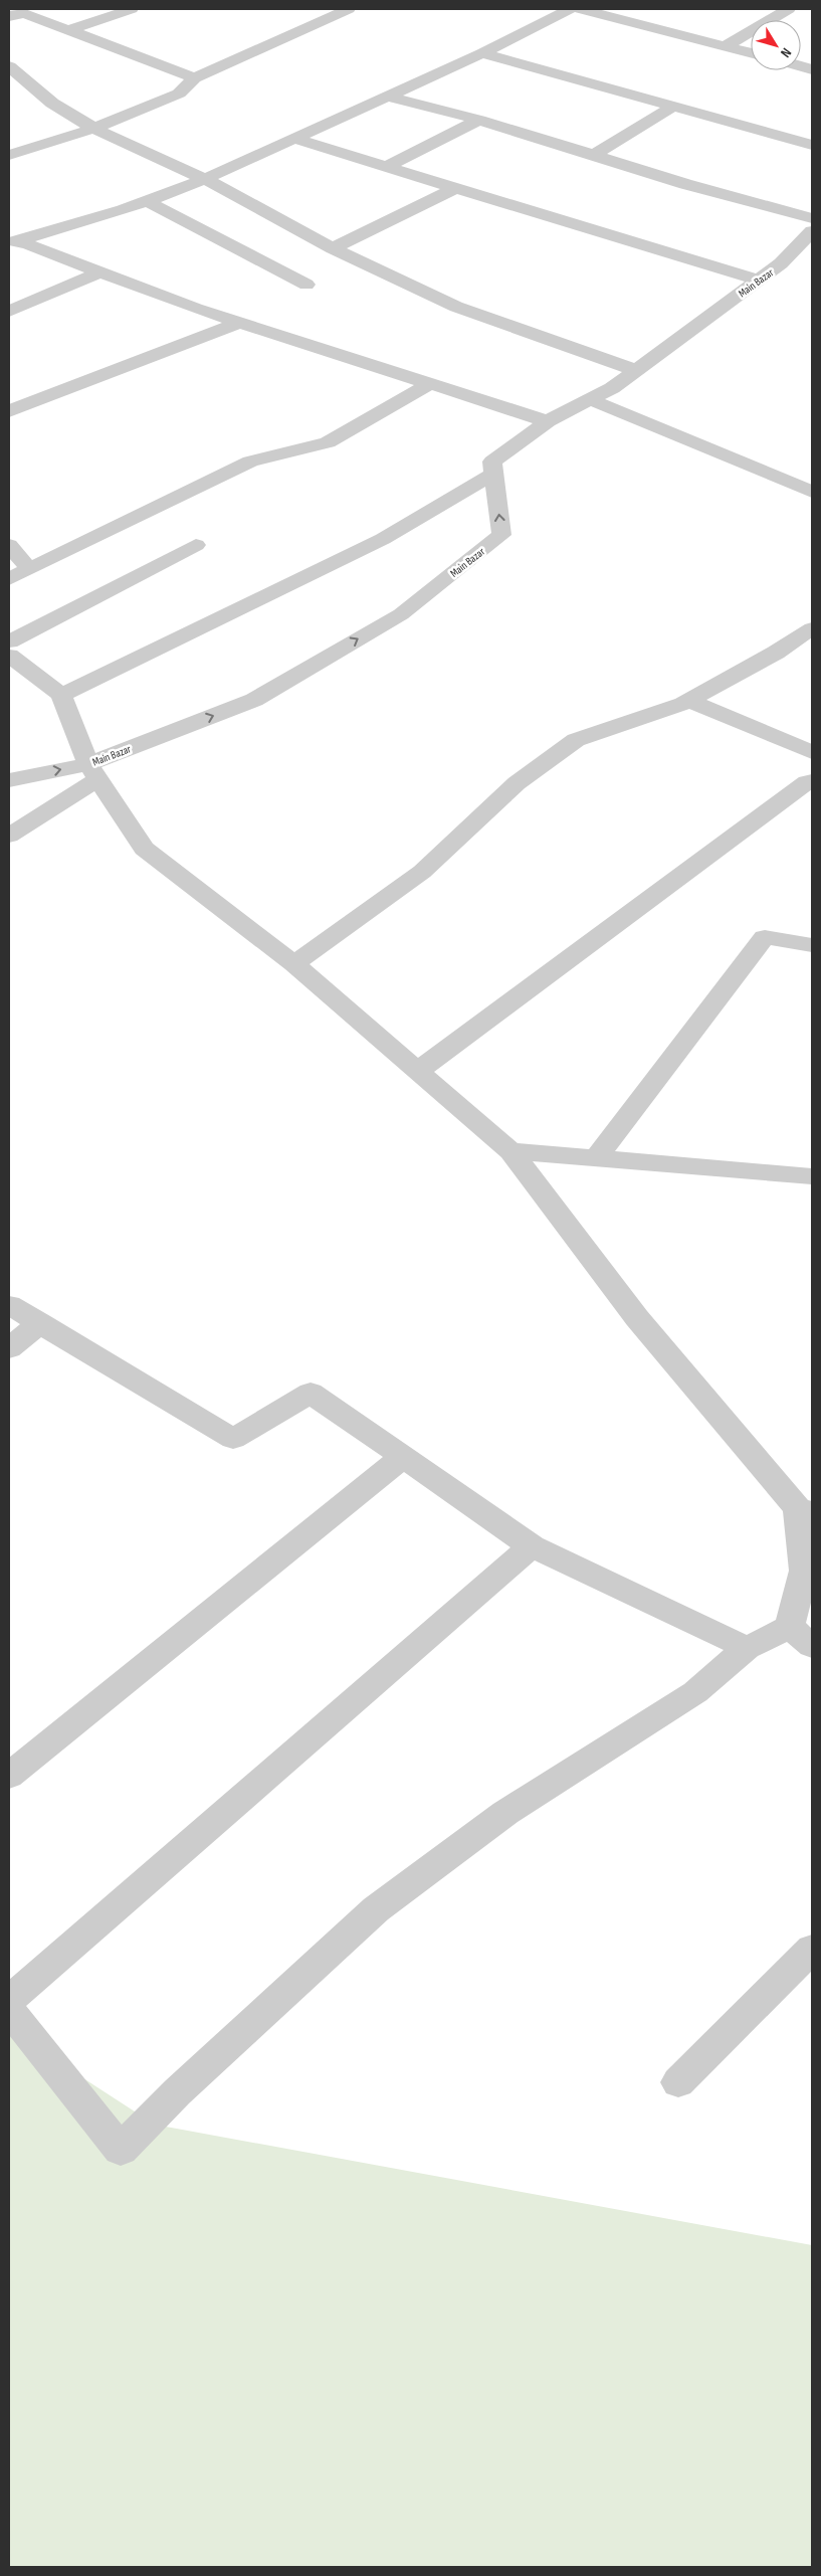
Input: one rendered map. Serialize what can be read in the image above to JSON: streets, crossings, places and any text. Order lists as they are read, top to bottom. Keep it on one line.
{"streets":{"street":["Main Bazar"]},"north":"bottom right"}
